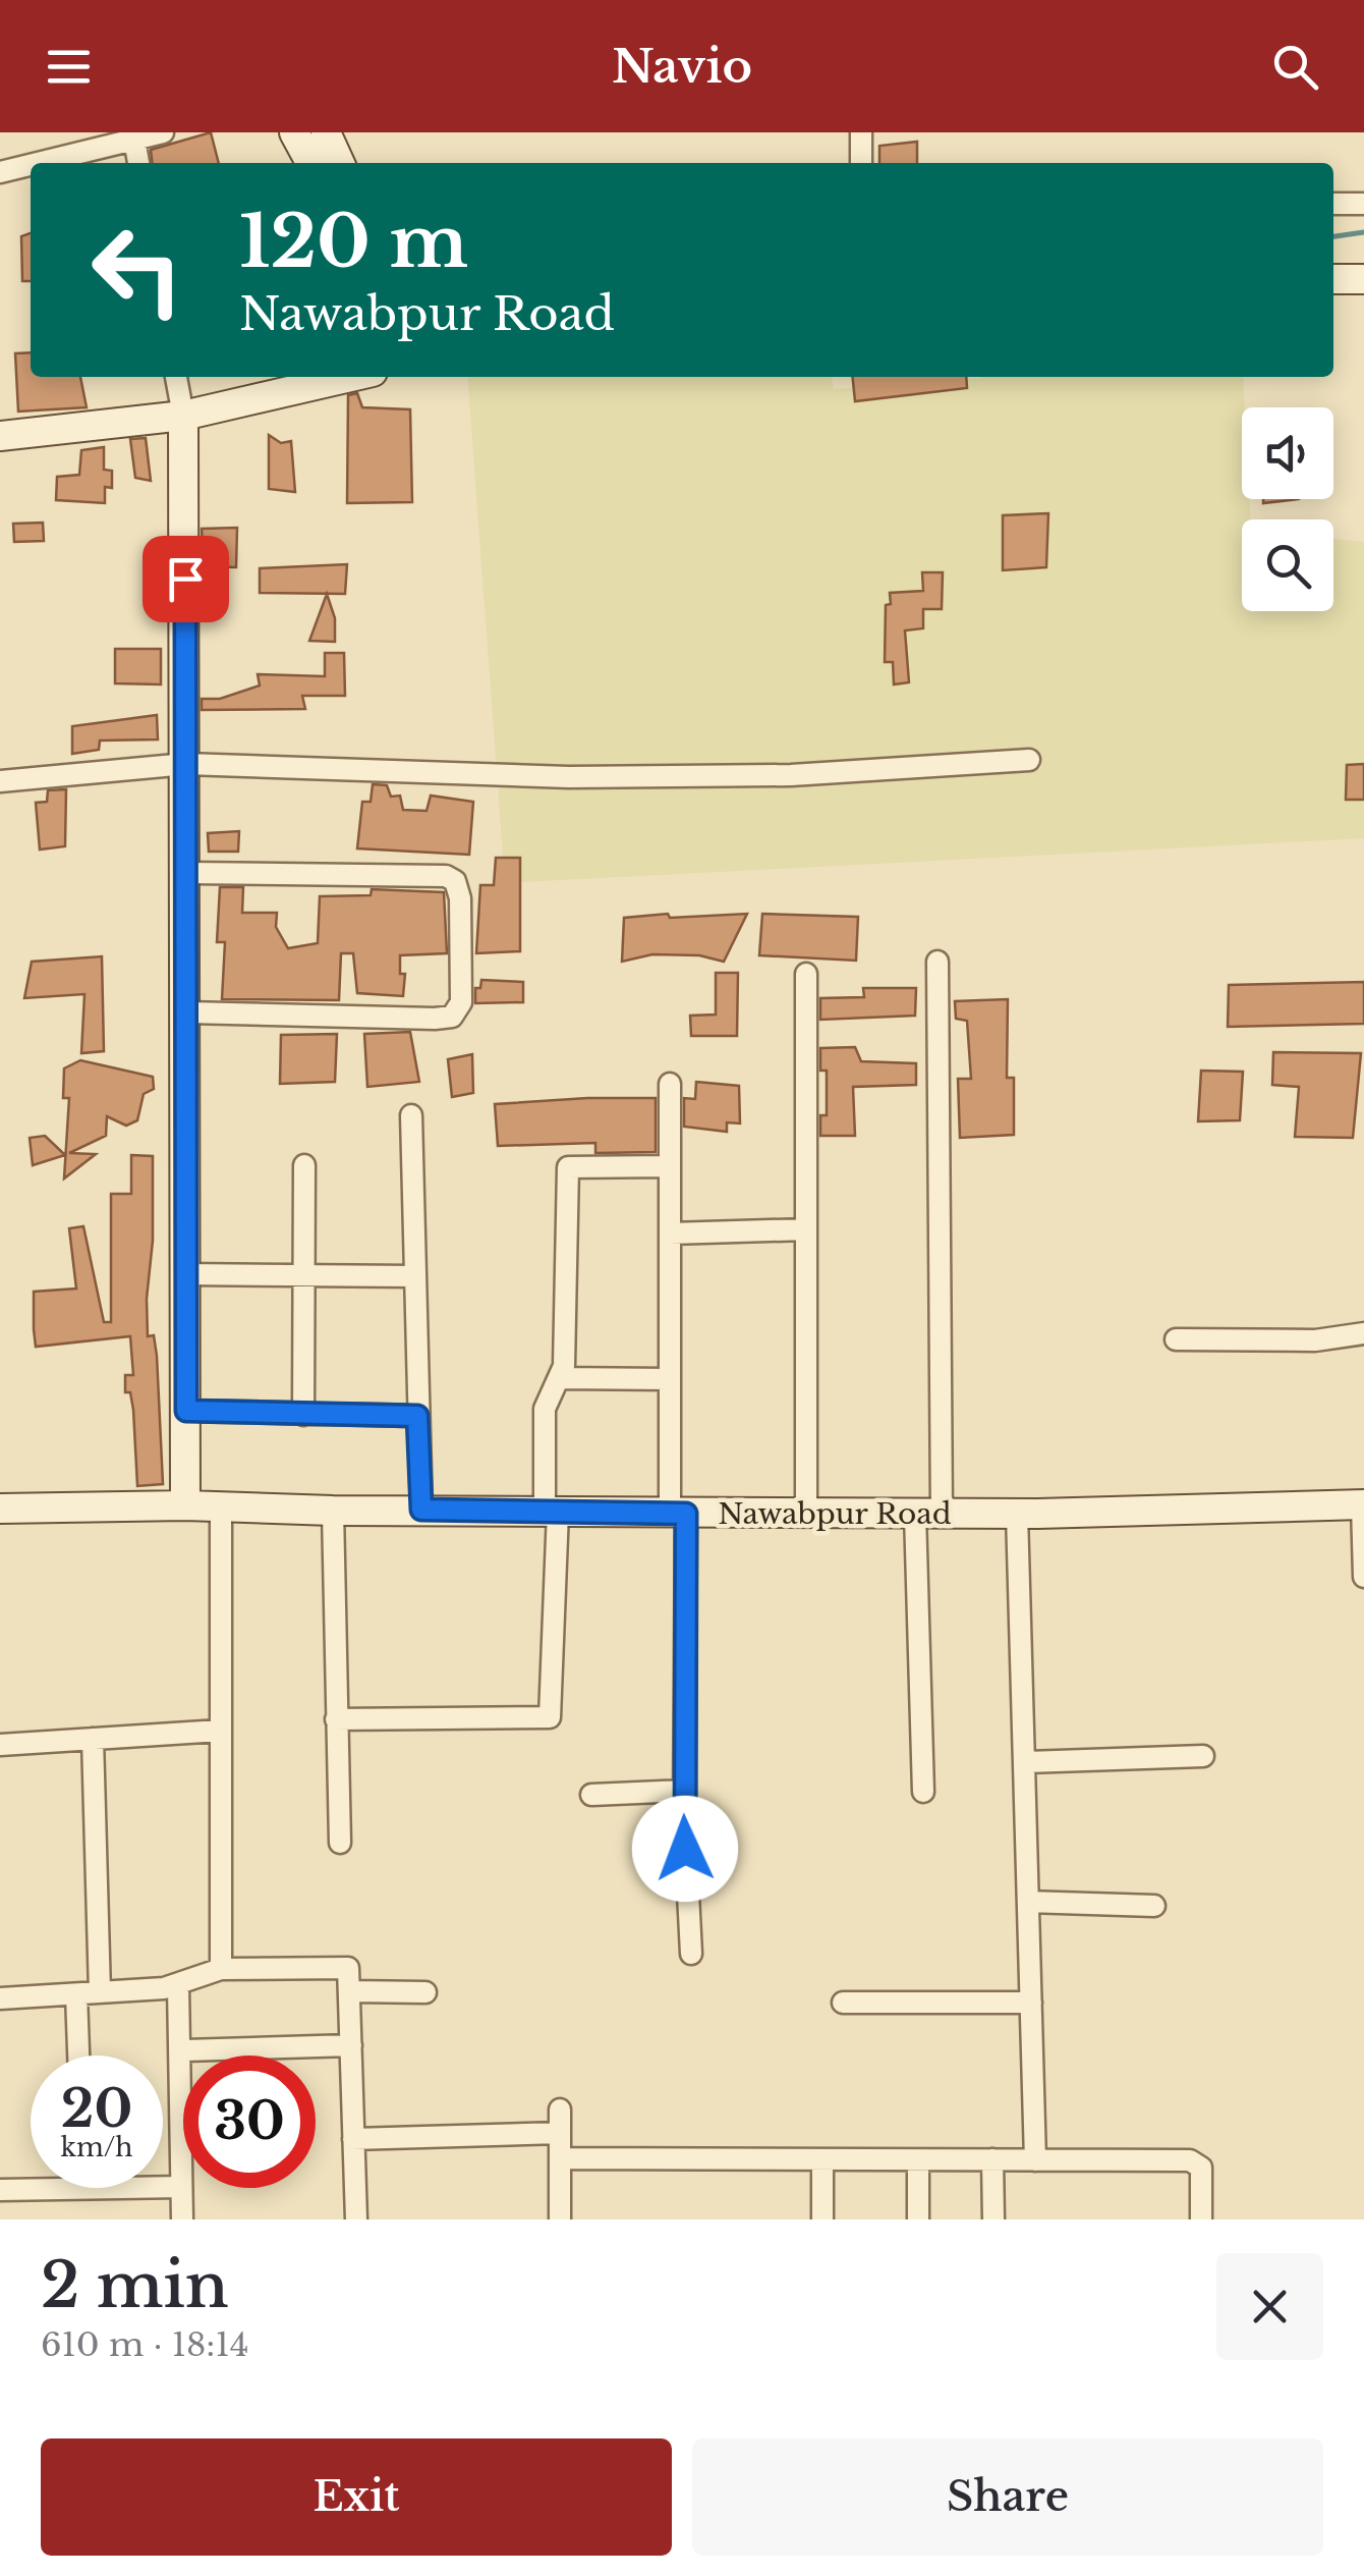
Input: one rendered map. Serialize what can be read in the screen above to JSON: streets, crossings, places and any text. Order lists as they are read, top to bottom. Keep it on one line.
{"streets":{"street":["Nawabpur Road"]},"page":{"header":"Navio","turn":["120 m","Nawabpur Road"],"speed":"20 km/h","limit":"30","heading":["2 min","610 m · 18:14"],"buttons":["Exit","Share"]}}
